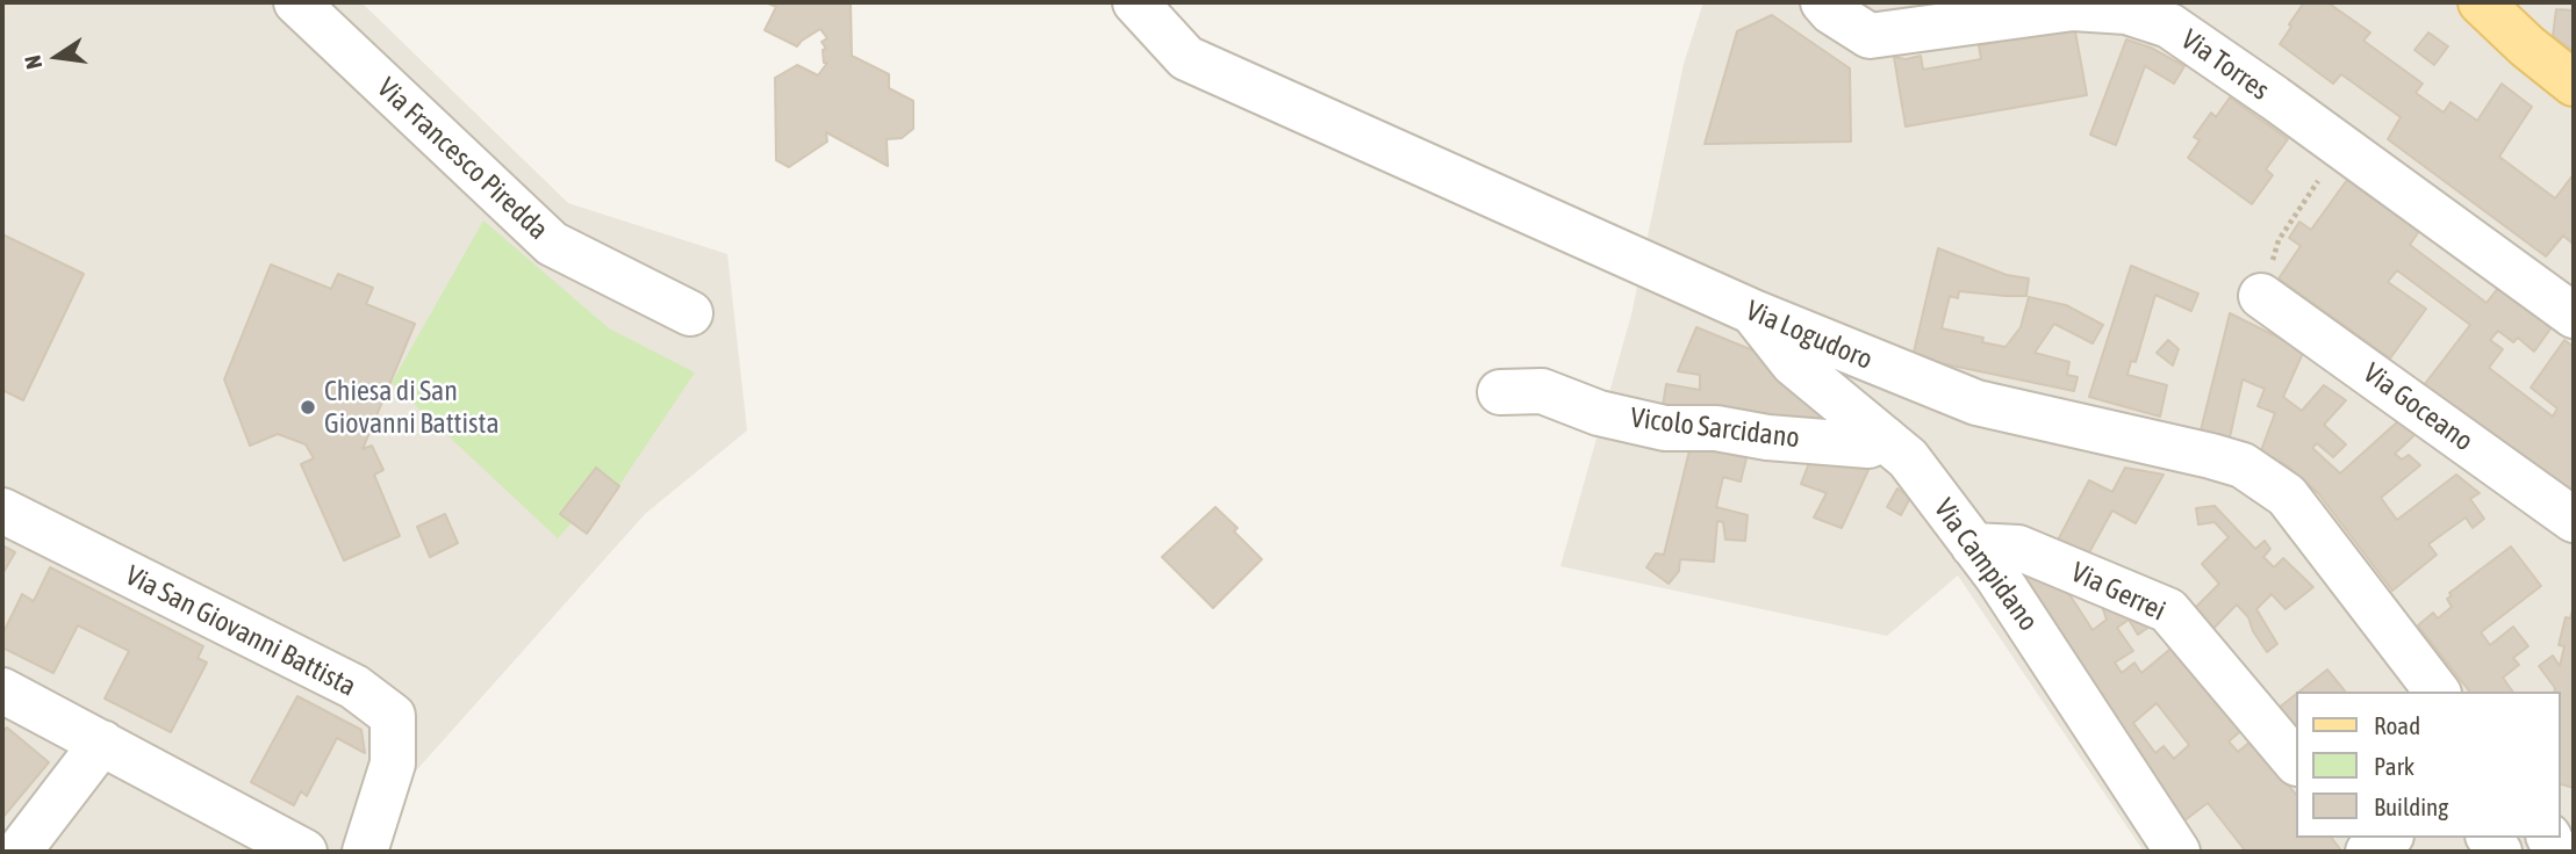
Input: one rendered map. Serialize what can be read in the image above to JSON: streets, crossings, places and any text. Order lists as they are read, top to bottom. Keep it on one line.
{"streets":{"street":["Via Torres","Via Francesco Piredda","Via Logudoro","Via Goceano","Vicolo Sarcidano","Via Campidano","Via Gerrei","Via San Giovanni Battista"]},"crossings":[["Via Logudoro","Via Campidano"],["Vicolo Sarcidano","Via Campidano"],["Via Campidano","Via Gerrei"]],"places":["Chiesa di San Giovanni Battista"],"legend":["Road","Park","Building"],"north":"left"}
